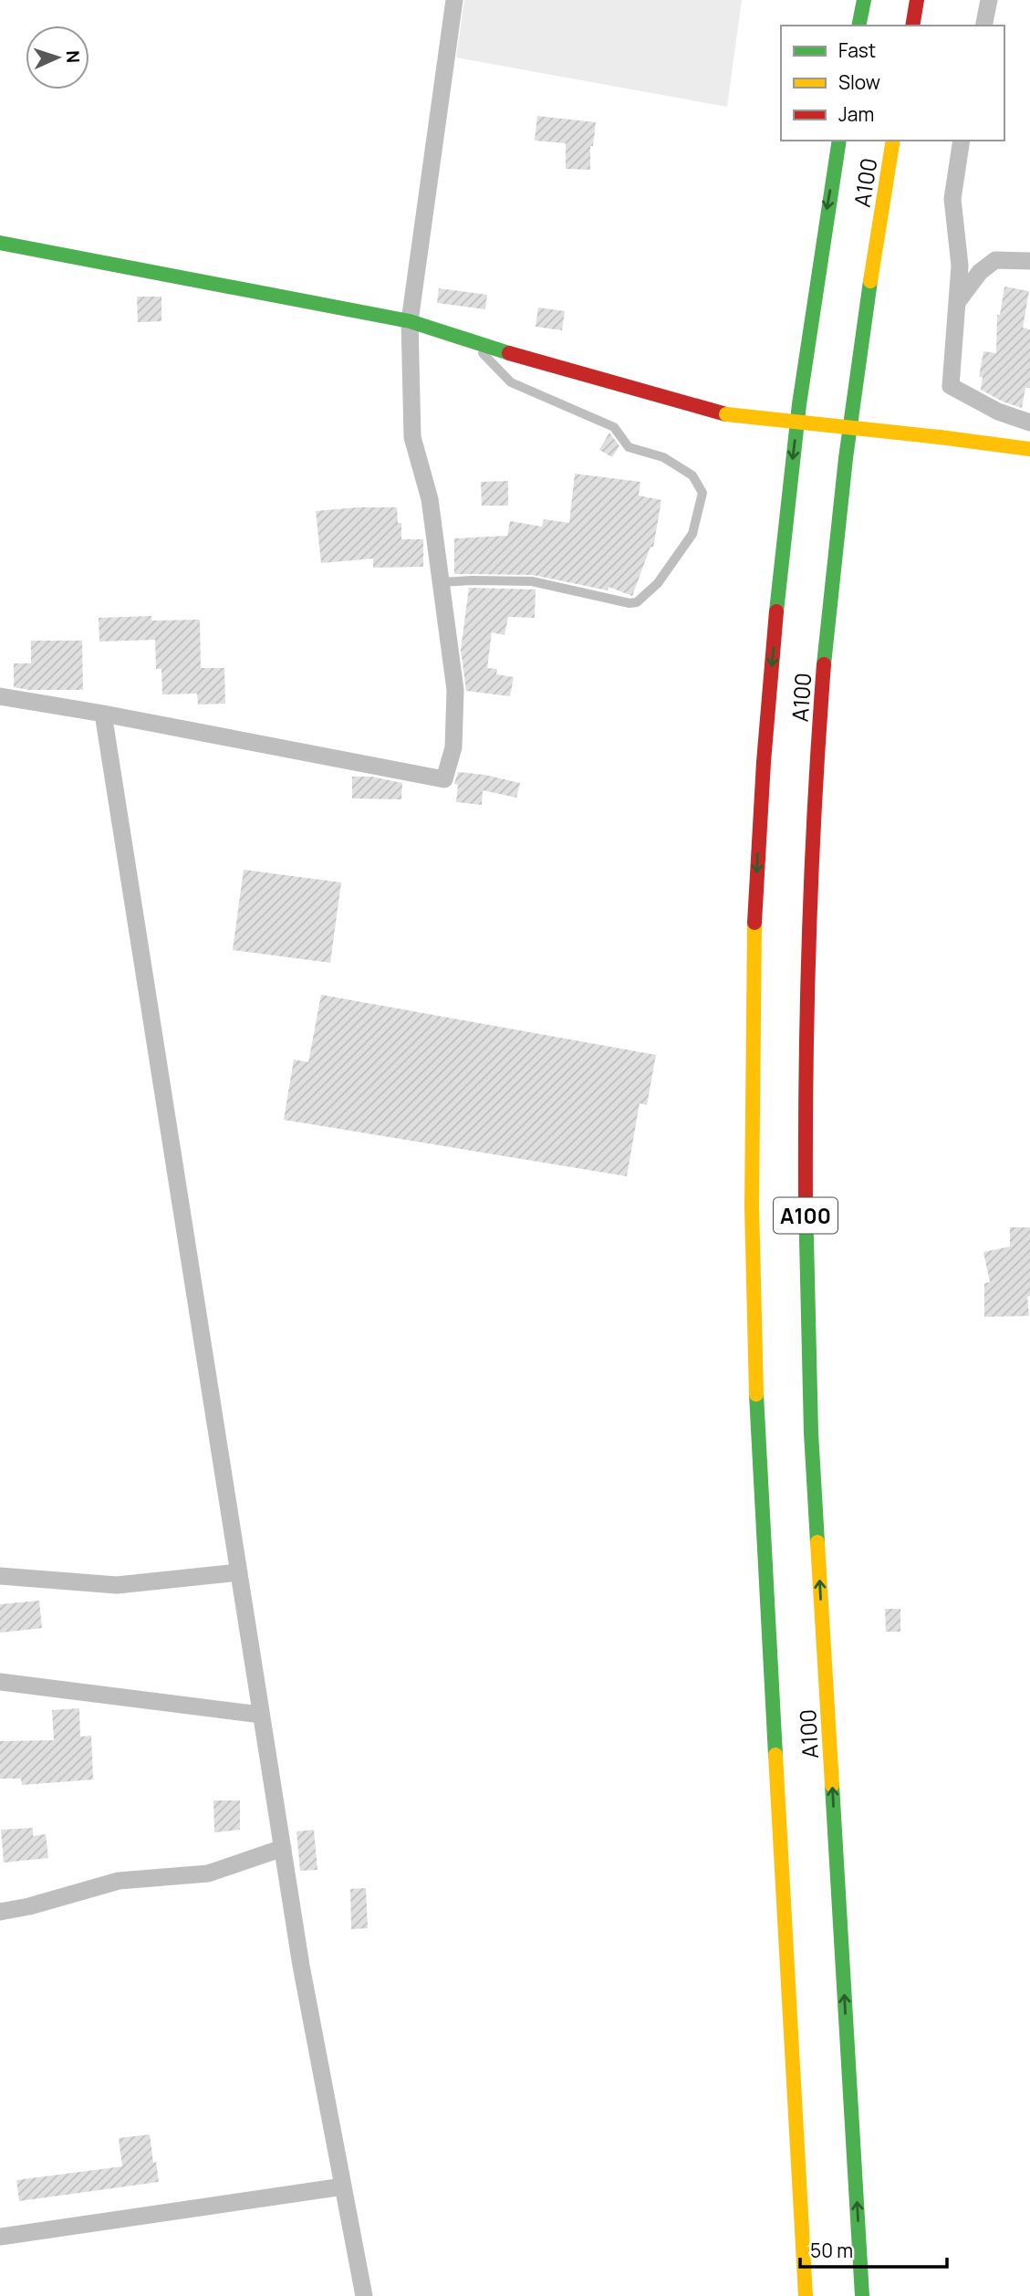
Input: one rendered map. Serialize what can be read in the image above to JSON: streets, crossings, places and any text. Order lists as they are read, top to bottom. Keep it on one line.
{"streets":{"main road":["A100"]},"legend":["Fast","Slow","Jam"],"scale_bar":"50 m","north":"right"}
